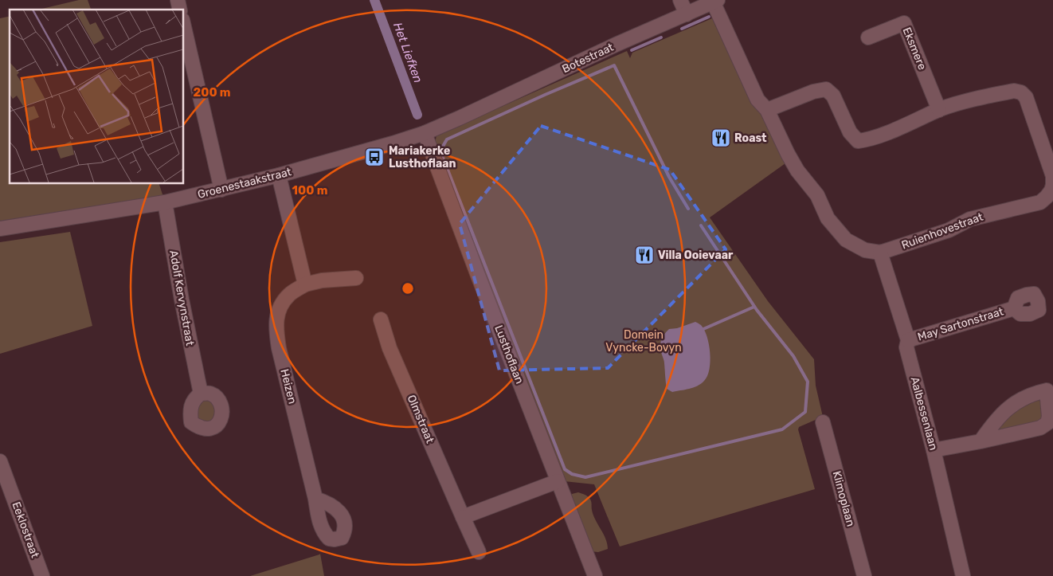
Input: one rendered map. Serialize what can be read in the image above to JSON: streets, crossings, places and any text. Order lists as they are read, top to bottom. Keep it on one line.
{"streets":{"street":["Eksmere","Botestraat","Groenestaakstraat","Ruienhovestraat","Adolf Kervynstraat","May Sartonstraat","Lusthoflaan","Heizen","Aalbessenlaan","Olmstraat","Klimoplaan","Eeklostraat"]},"crossings":[["Eksmere","Ruienhovestraat"],["Botestraat","Groenestaakstraat"],["Groenestaakstraat","Adolf Kervynstraat"],["Groenestaakstraat","Lusthoflaan"],["Ruienhovestraat","Aalbessenlaan"],["May Sartonstraat","Aalbessenlaan"]],"water":["Het Liefken"],"parks":["Domein Vyncke-Bovyn"],"places":{"restaurant":["Roast","Villa Ooievaar"],"bus stop":["Mariakerke Lusthoflaan"]},"rings":["200 m","100 m"]}
